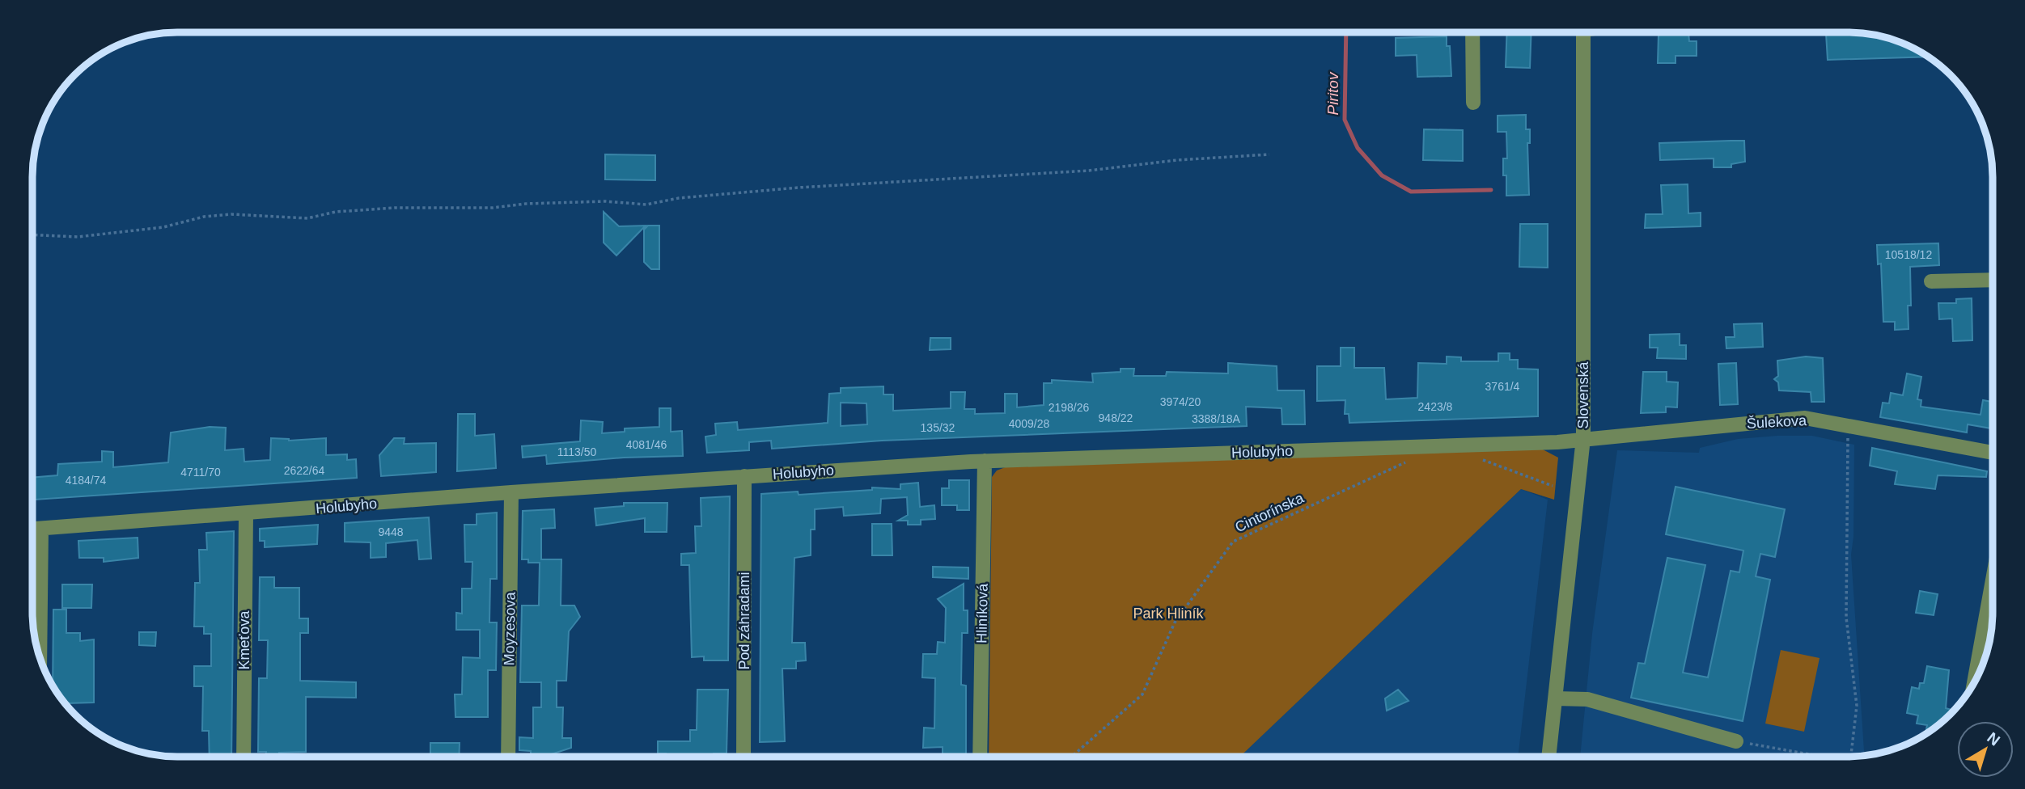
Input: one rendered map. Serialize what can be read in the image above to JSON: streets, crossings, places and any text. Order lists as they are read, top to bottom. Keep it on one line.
{"streets":{"street":["Slovenská","Šulekova","Holubyho","Hliníková","Pod záhradami","Moyzesova","Kmeťova"],"path":["Cintorínska"]},"crossings":[["Slovenská","Šulekova"],["Slovenská","Holubyho"],["Šulekova","Holubyho"],["Holubyho","Hliníková"],["Holubyho","Pod záhradami"],["Holubyho","Moyzesova"],["Holubyho","Kmeťova"]],"water":["Piritov"],"parks":["Park Hliník"],"house_numbers":["10518/12","3761/4","3974/20","2423/8","2198/26","948/22","3388/18A","4009/28","135/32","4081/46","1113/50","2622/64","4711/70","4184/74","9448"],"north":"top right"}
